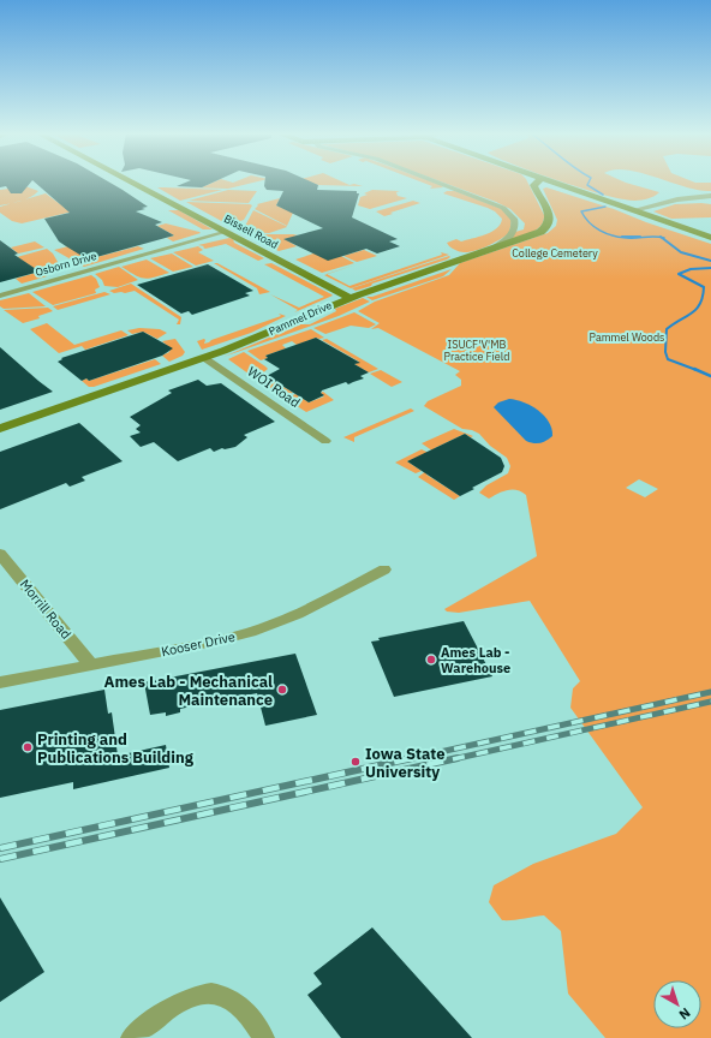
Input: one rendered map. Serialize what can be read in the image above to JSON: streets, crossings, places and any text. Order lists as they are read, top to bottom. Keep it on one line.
{"streets":{"street":["Bissell Road","Osborn Drive","Pammel Drive","WOI Road","Morrill Road","Kooser Drive"]},"crossings":[["Bissell Road","Osborn Drive"],["Bissell Road","Pammel Drive"],["Pammel Drive","WOI Road"],["Morrill Road","Kooser Drive"]],"parks":["College Cemetery","Pammel Woods","ISUCF'V'MB Practice Field"],"places":["Ames Lab - Warehouse","Ames Lab - Mechanical Maintenance","Printing and Publications Building","Iowa State University"],"north":"bottom right"}
